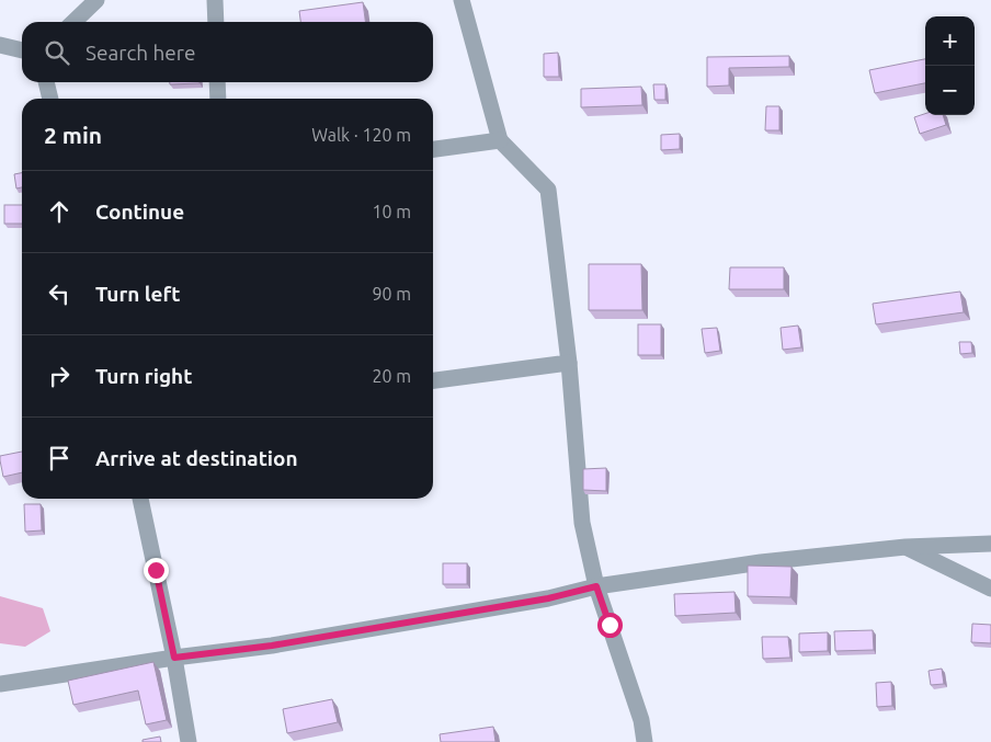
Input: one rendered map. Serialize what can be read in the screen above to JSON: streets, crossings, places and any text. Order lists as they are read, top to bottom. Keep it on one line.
{"page":{"map_buttons":["+","−"],"search":"Search here","heading":["2 min","Walk · 120 m"],"list":[["Continue","10 m"],["Turn left","90 m"],["Turn right","20 m"],"Arrive at destination"]}}
